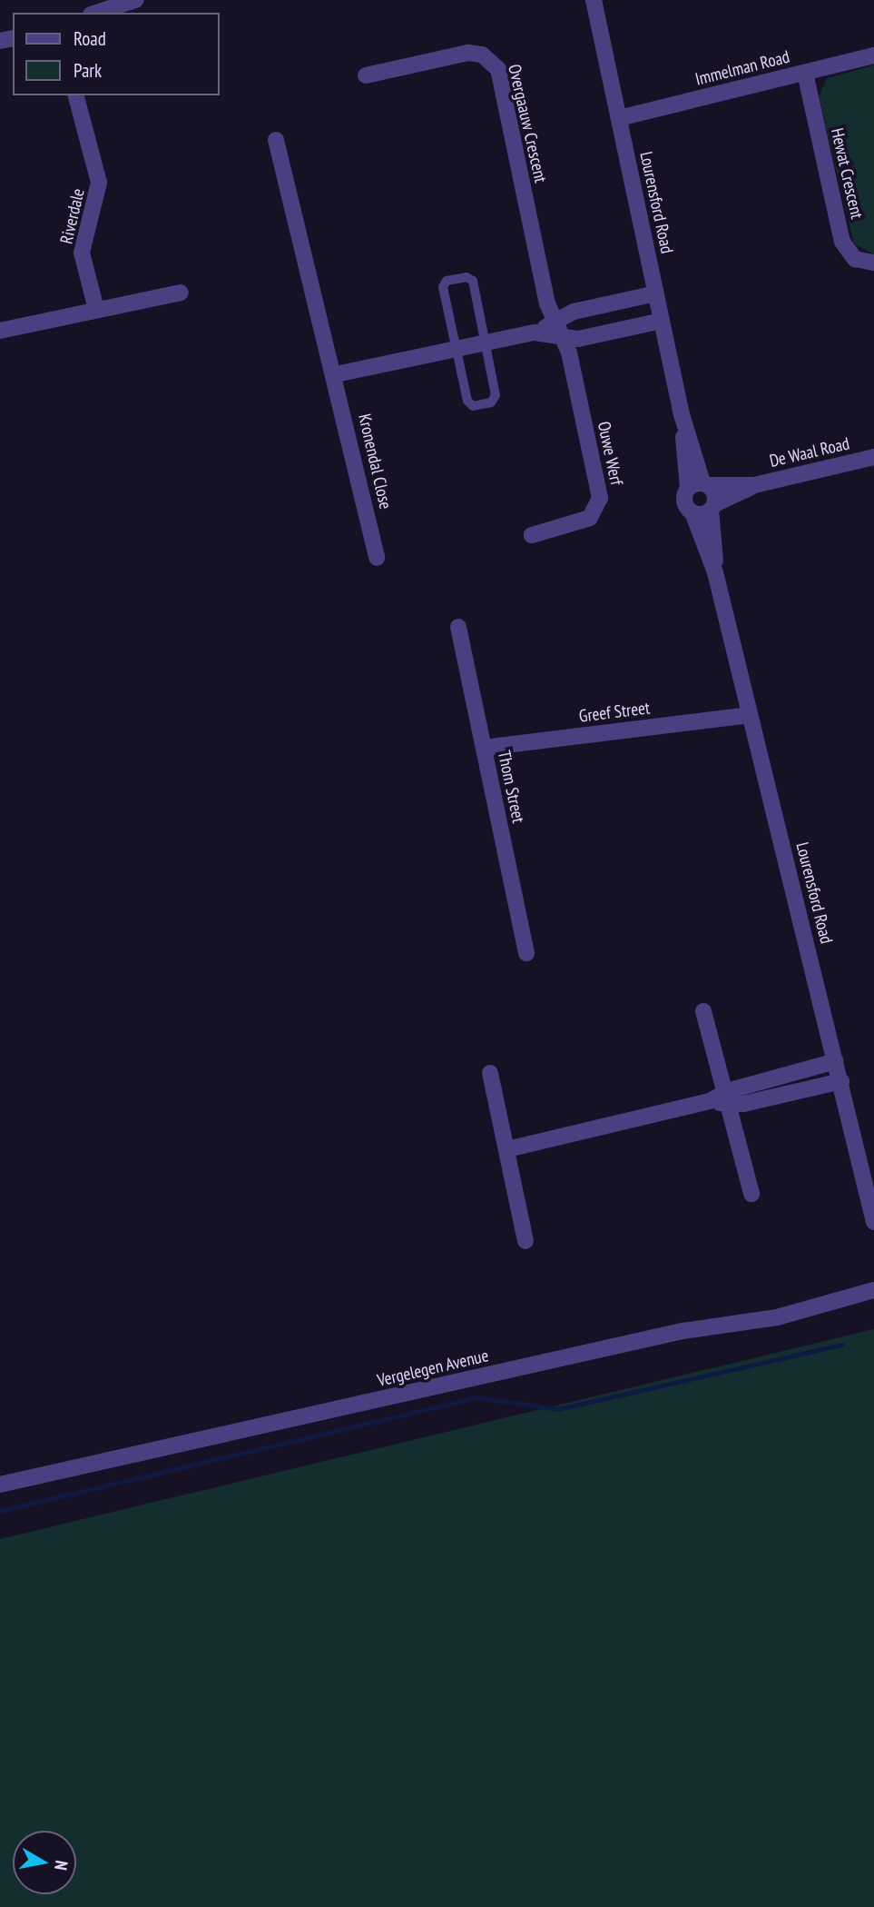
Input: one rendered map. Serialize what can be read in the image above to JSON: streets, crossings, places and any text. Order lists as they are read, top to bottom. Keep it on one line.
{"streets":{"street":["Immelman Road","Overgaauw Crescent","Hewat Crescent","Lourensford Road","Riverdale","De Waal Road","Ouwe Werf","Kronendal Close","Greef Street","Thom Street","Vergelegen Avenue"]},"crossings":[["Immelman Road","Hewat Crescent"],["Immelman Road","Lourensford Road"],["Overgaauw Crescent","Ouwe Werf"],["Lourensford Road","De Waal Road"],["Lourensford Road","Greef Street"],["Greef Street","Thom Street"]],"legend":["Road","Park"],"north":"right"}
